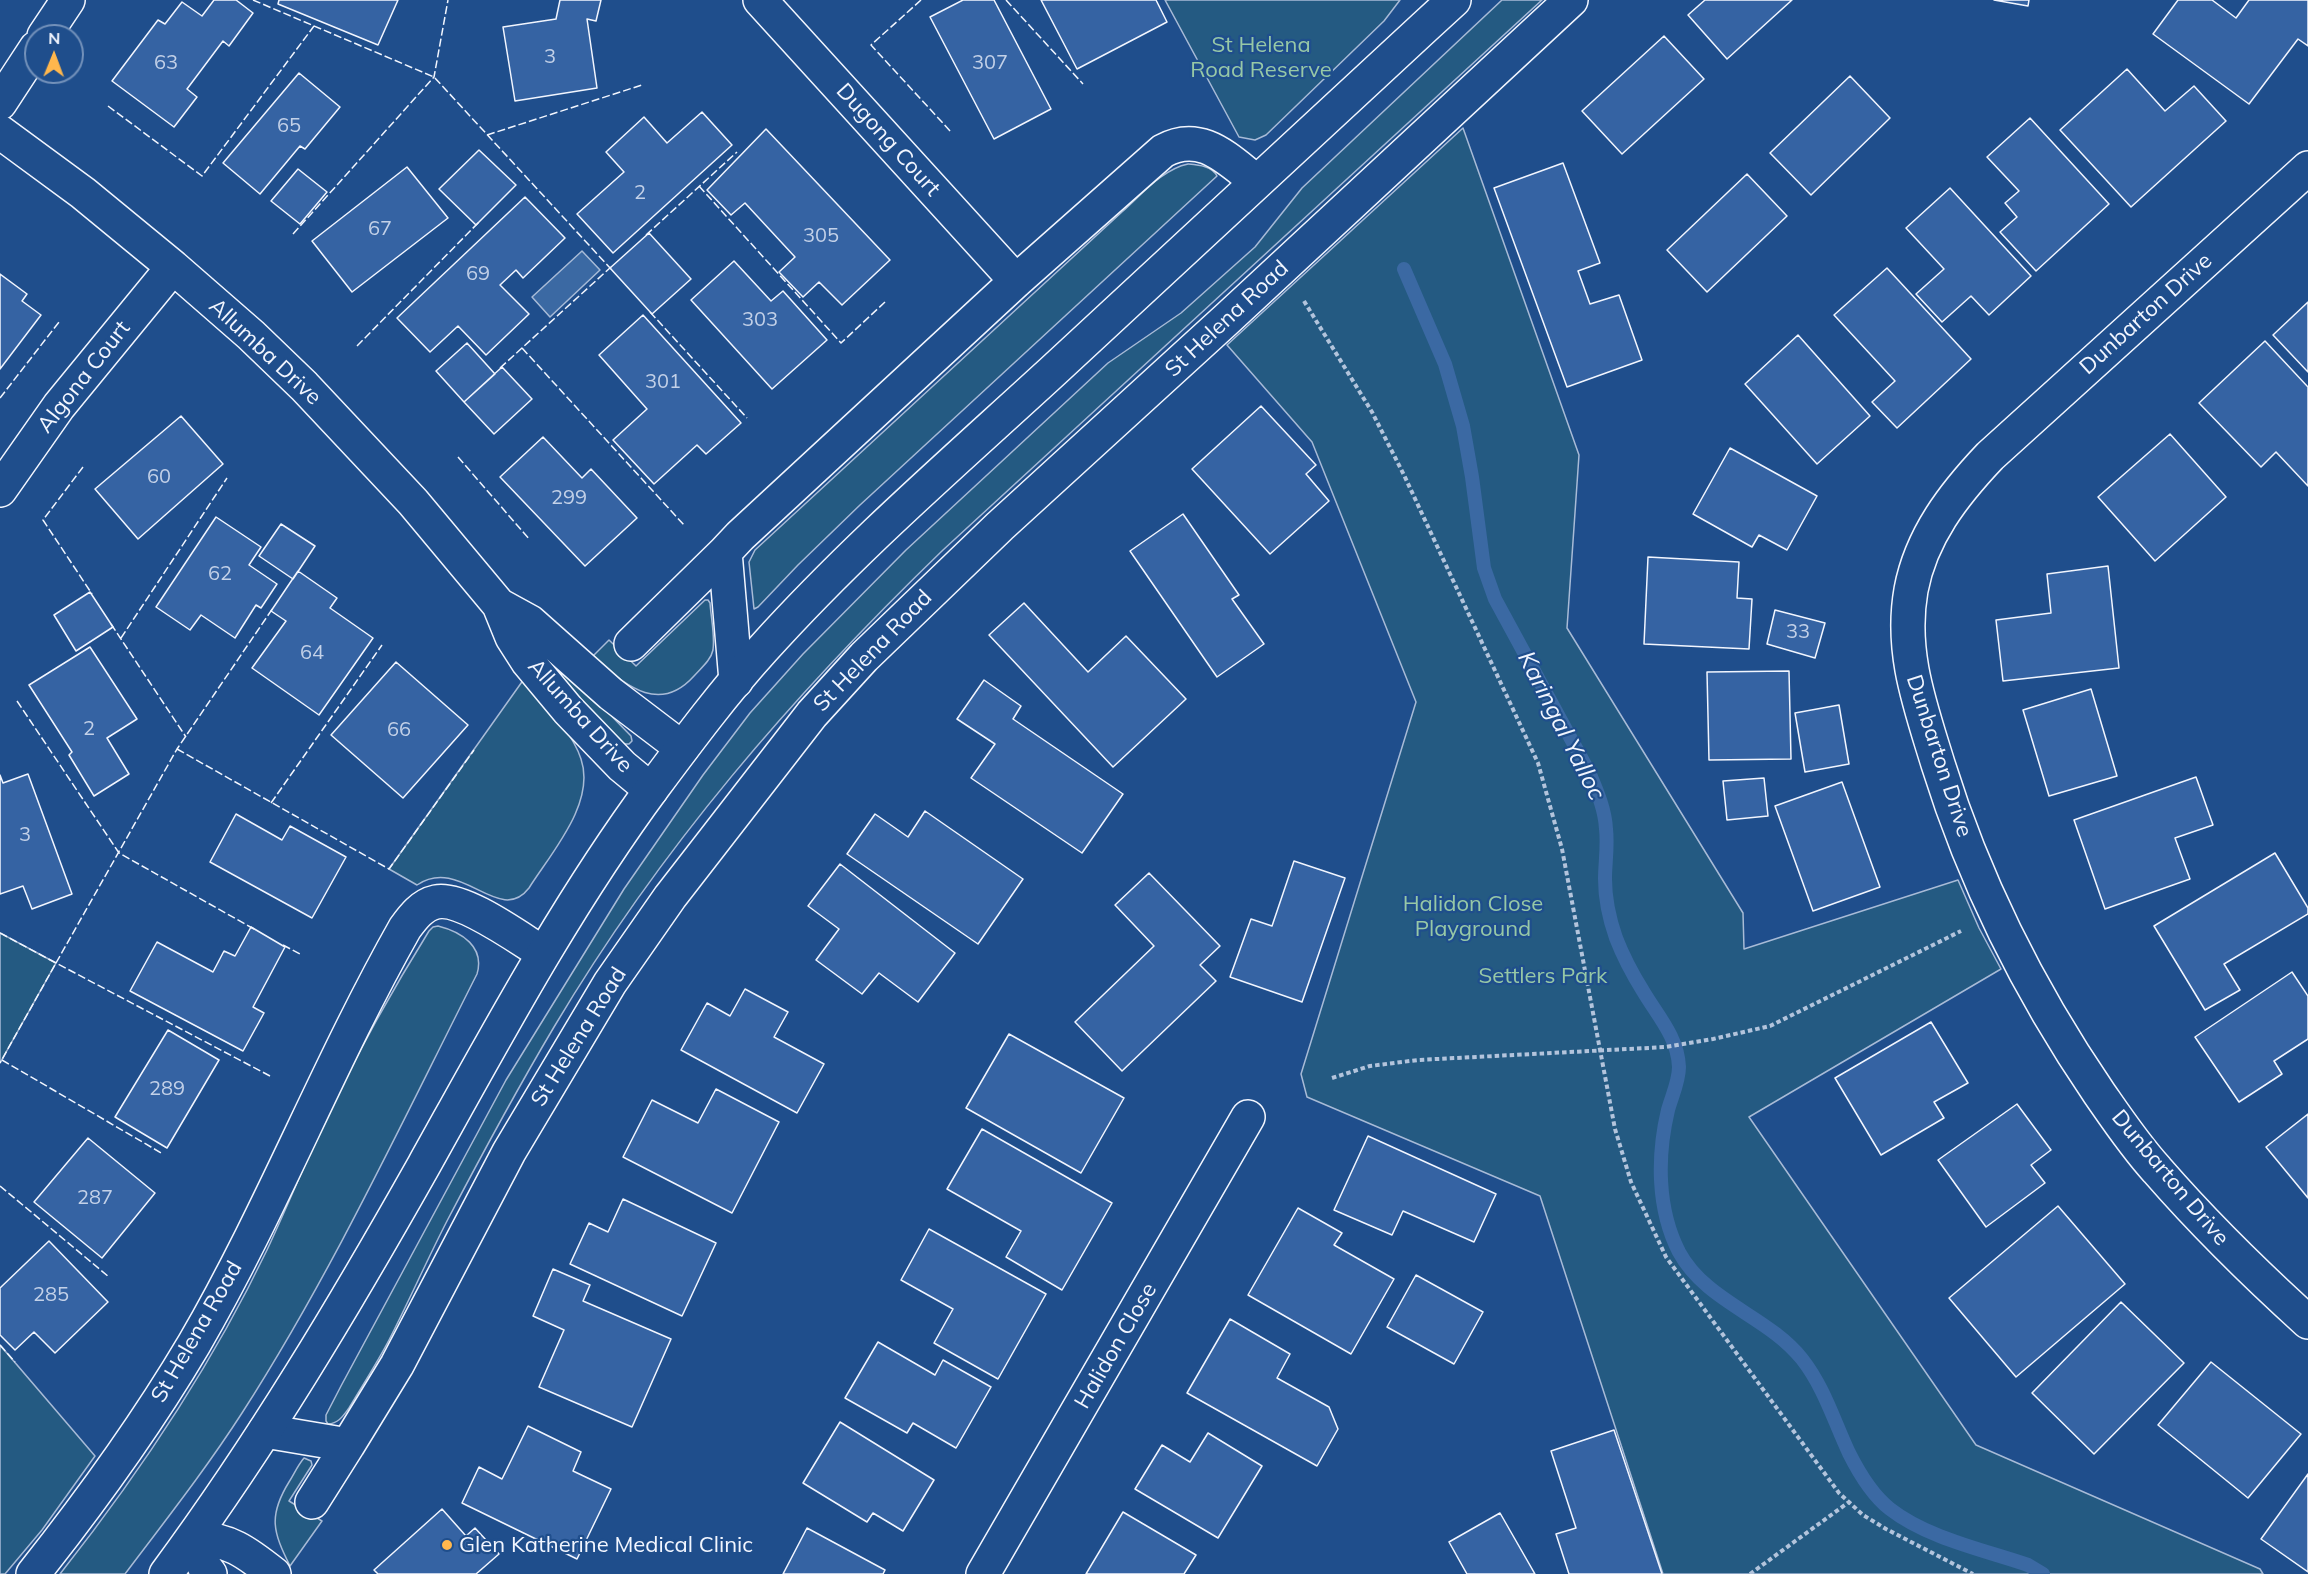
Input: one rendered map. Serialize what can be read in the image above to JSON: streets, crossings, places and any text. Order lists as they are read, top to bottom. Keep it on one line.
{"streets":{"street":["Dugong Court","Dunbarton Drive","St Helena Road","Allumba Drive","Algona Court","Halidon Close"]},"crossings":[["Allumba Drive","Algona Court"]],"water":["Karingal Yalloc"],"parks":["St Helena Road Reserve","Halidon Close Playground","Settlers Park"],"places":["Glen Katherine Medical Clinic"],"house_numbers":["3","63","307","65","2","67","305","69","303","301","60","299","62","33","64","2","66","3","289","287","285"],"north":"top"}
